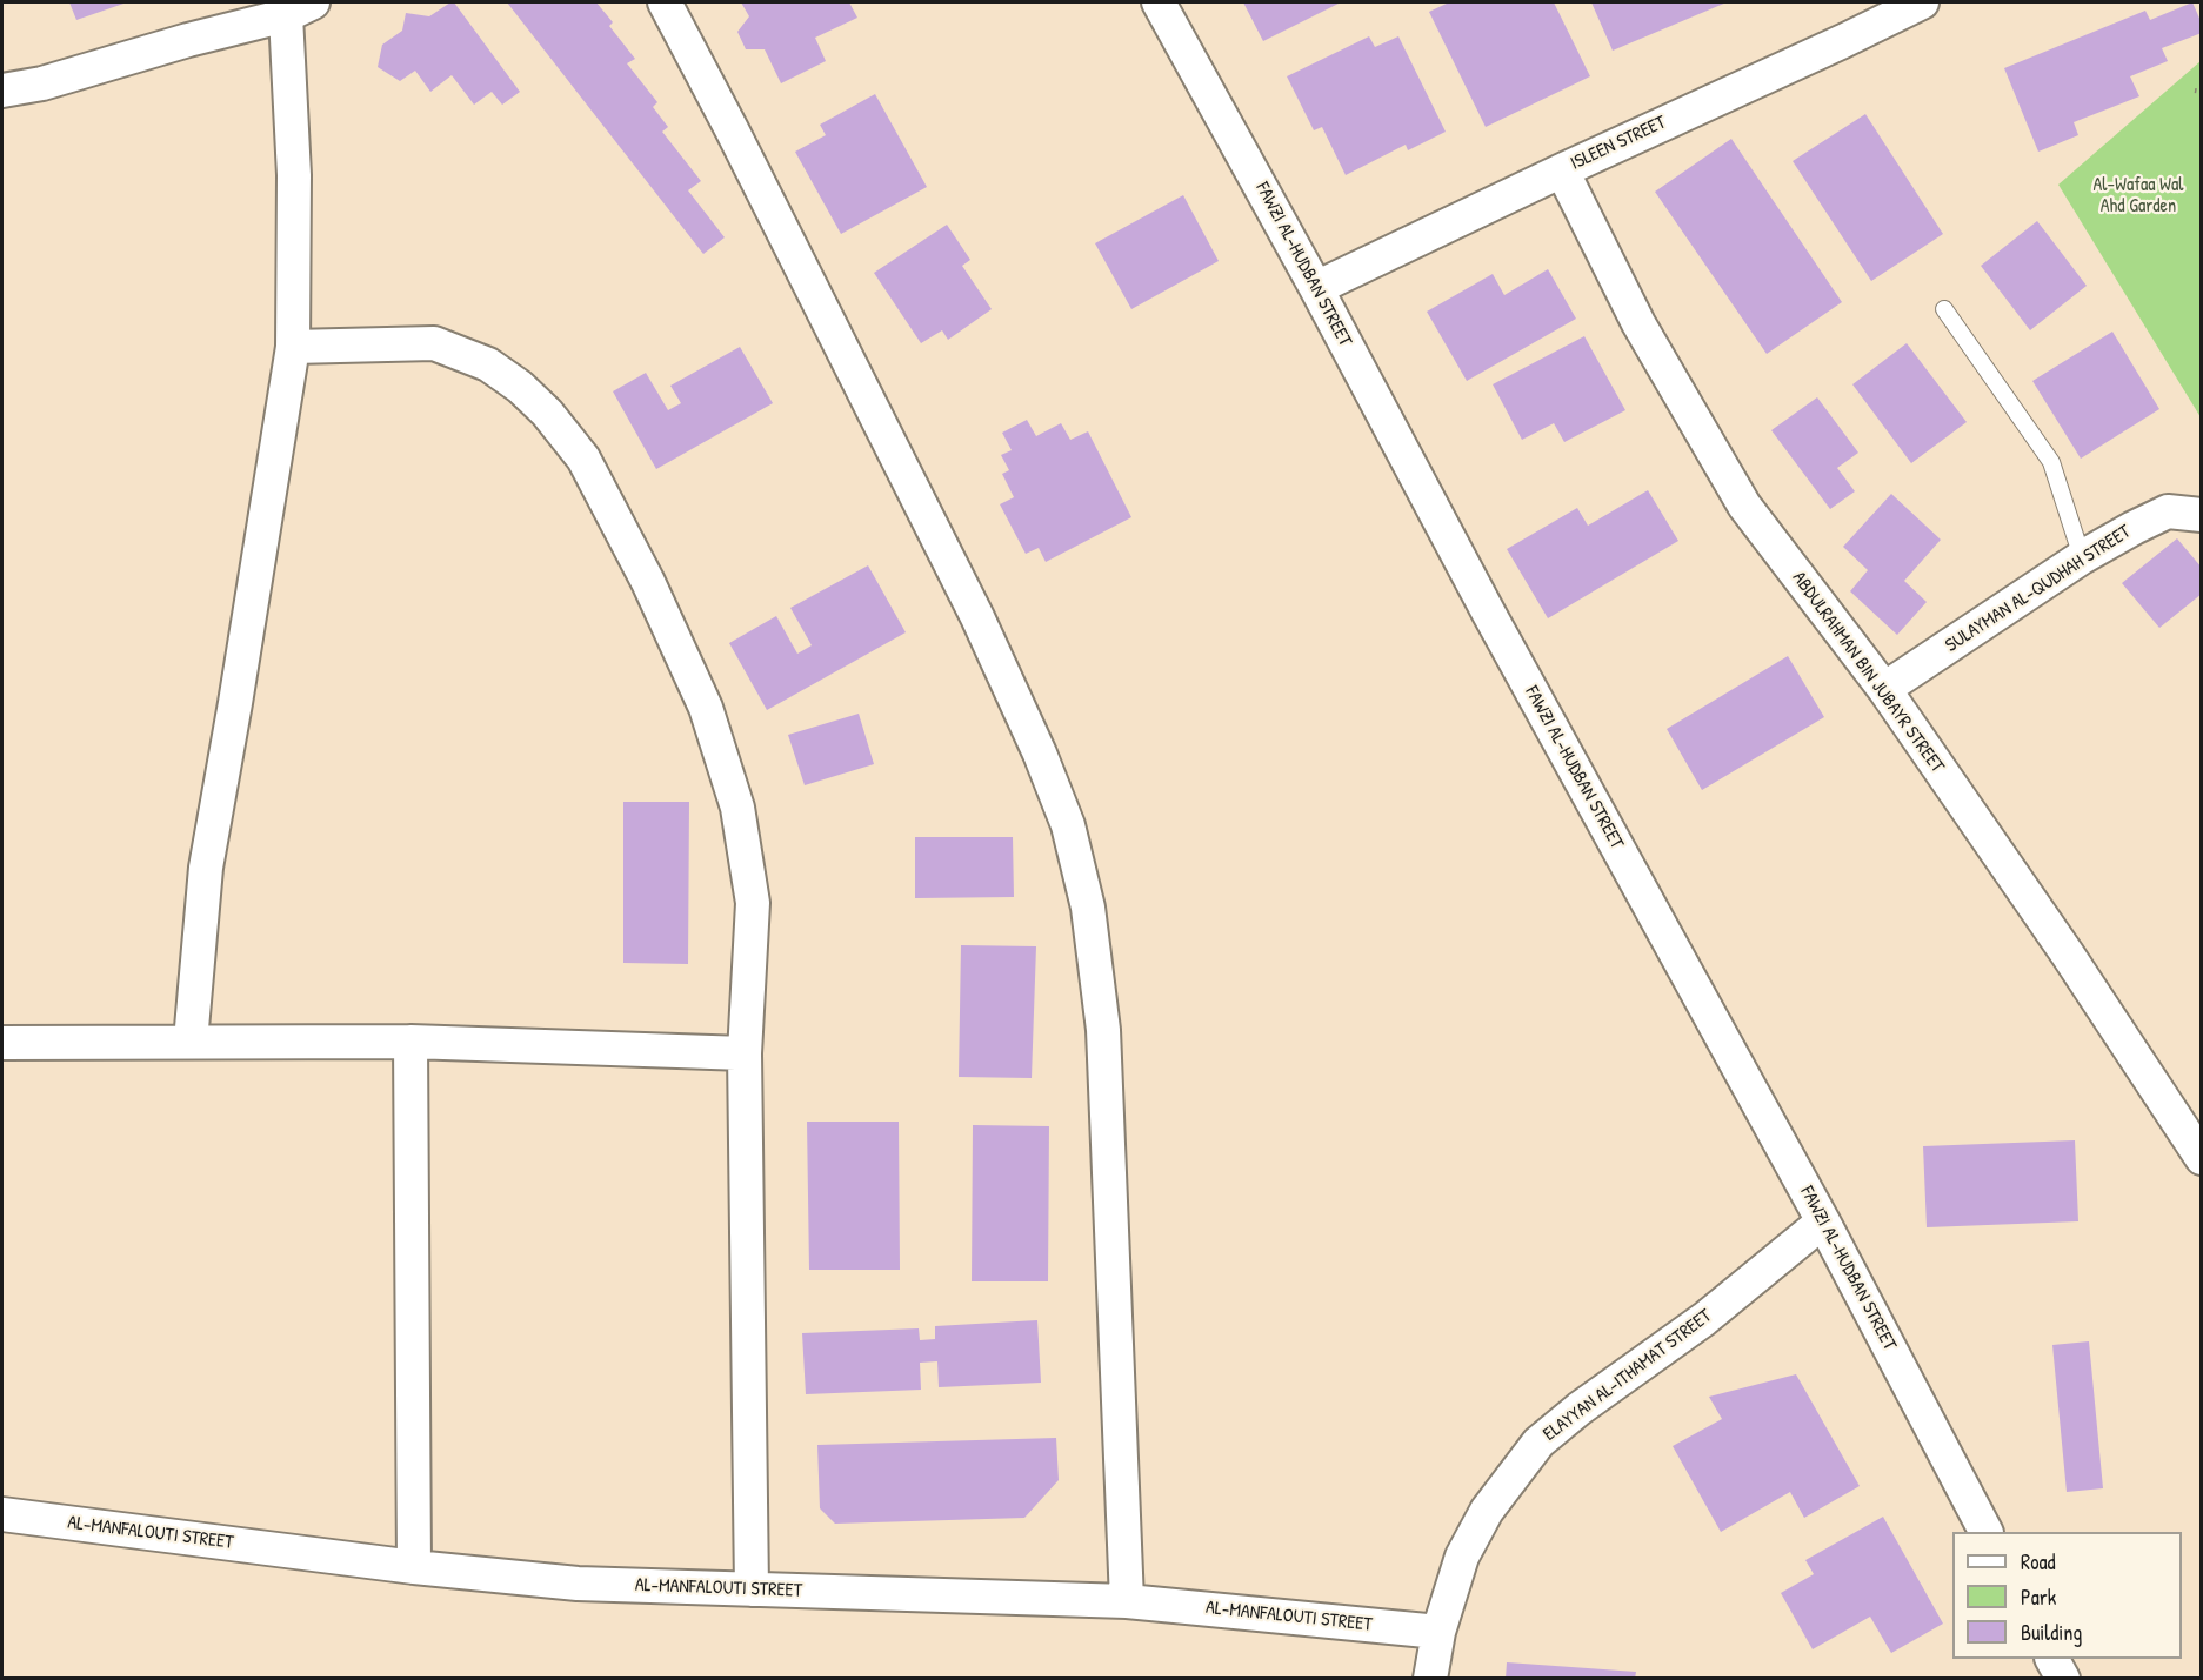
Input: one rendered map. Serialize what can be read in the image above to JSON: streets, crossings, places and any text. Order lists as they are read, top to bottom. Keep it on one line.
{"streets":{"street":["ISLEEN STREET","FAWZI AL-HUDBAN STREET","SULAYMAN AL-QUDHAH STREET","ABDULRAHMAN BIN JUBAYR STREET","ELAYYAN AL-ITHAMAT STREET","AL-MANFALOUTI STREET"]},"crossings":[["ISLEEN STREET","FAWZI AL-HUDBAN STREET"],["ISLEEN STREET","ABDULRAHMAN BIN JUBAYR STREET"],["FAWZI AL-HUDBAN STREET","ELAYYAN AL-ITHAMAT STREET"],["SULAYMAN AL-QUDHAH STREET","ABDULRAHMAN BIN JUBAYR STREET"],["ELAYYAN AL-ITHAMAT STREET","AL-MANFALOUTI STREET"]],"parks":["Al-Wafaa Wal Ahd Garden"],"legend":["Road","Park","Building"]}
